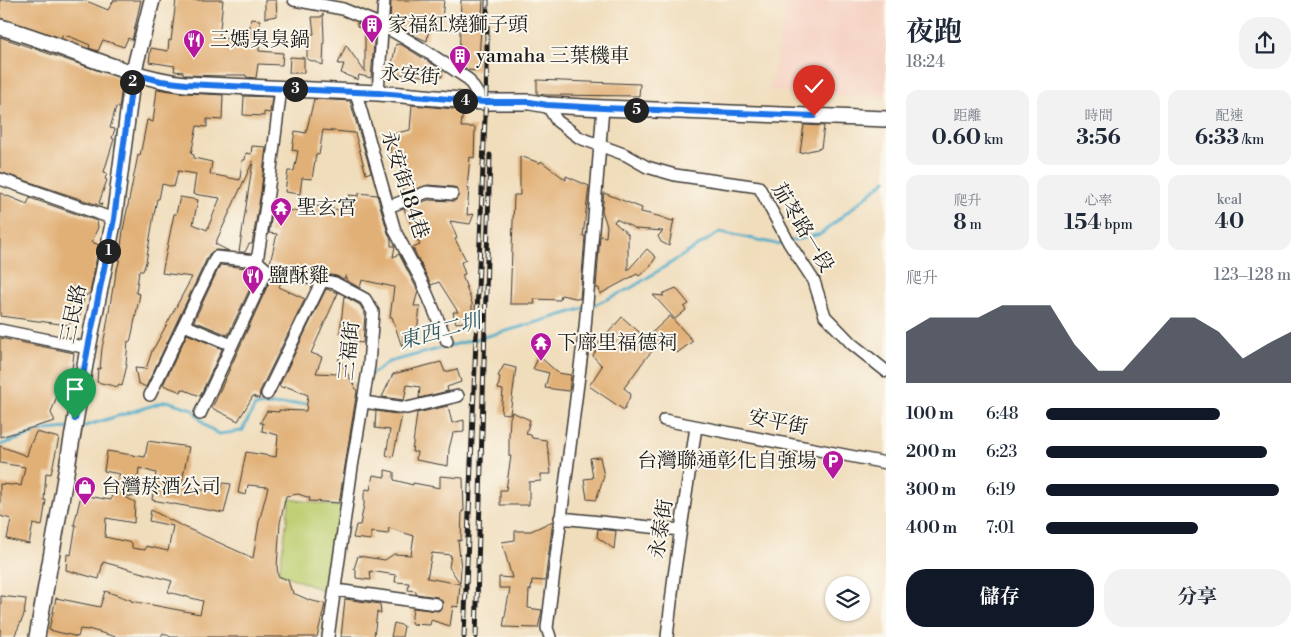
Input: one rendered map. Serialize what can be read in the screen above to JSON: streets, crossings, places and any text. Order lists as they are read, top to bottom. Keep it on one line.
{"streets":{"street":["永安街","永安街184巷","茄苳路一段","三民路","三福街","安平街","永泰街"]},"crossings":[["永安街","永安街184巷"],["永安街","茄苳路一段"],["永安街","三民路"],["安平街","永泰街"]],"water":["東西二圳"],"places":{"building":["家福紅燒獅子頭","yamaha 三葉機車"],"restaurant":["三媽臭臭鍋","鹽酥雞"],"temple":["聖玄宮","下廍里福德祠"],"parking":["台灣聯通彰化自強場"],"shop":["台灣菸酒公司"]},"page":{"heading":["夜跑","18:24"],"pins":["2","3","4","5","1"],"stats":[["距離","0.60 km"],["時間","3:56"],["配速","6:33 /km"],["爬升","8 m"],["心率","154 bpm"],["kcal","40"]],"chart":["爬升","123–128 m"],"list":[{"name":"100 m","note":"6:48"},{"name":"200 m","note":"6:23"},{"name":"300 m","note":"6:19"},{"name":"400 m","note":"7:01"}],"buttons":["儲存","分享"]}}
